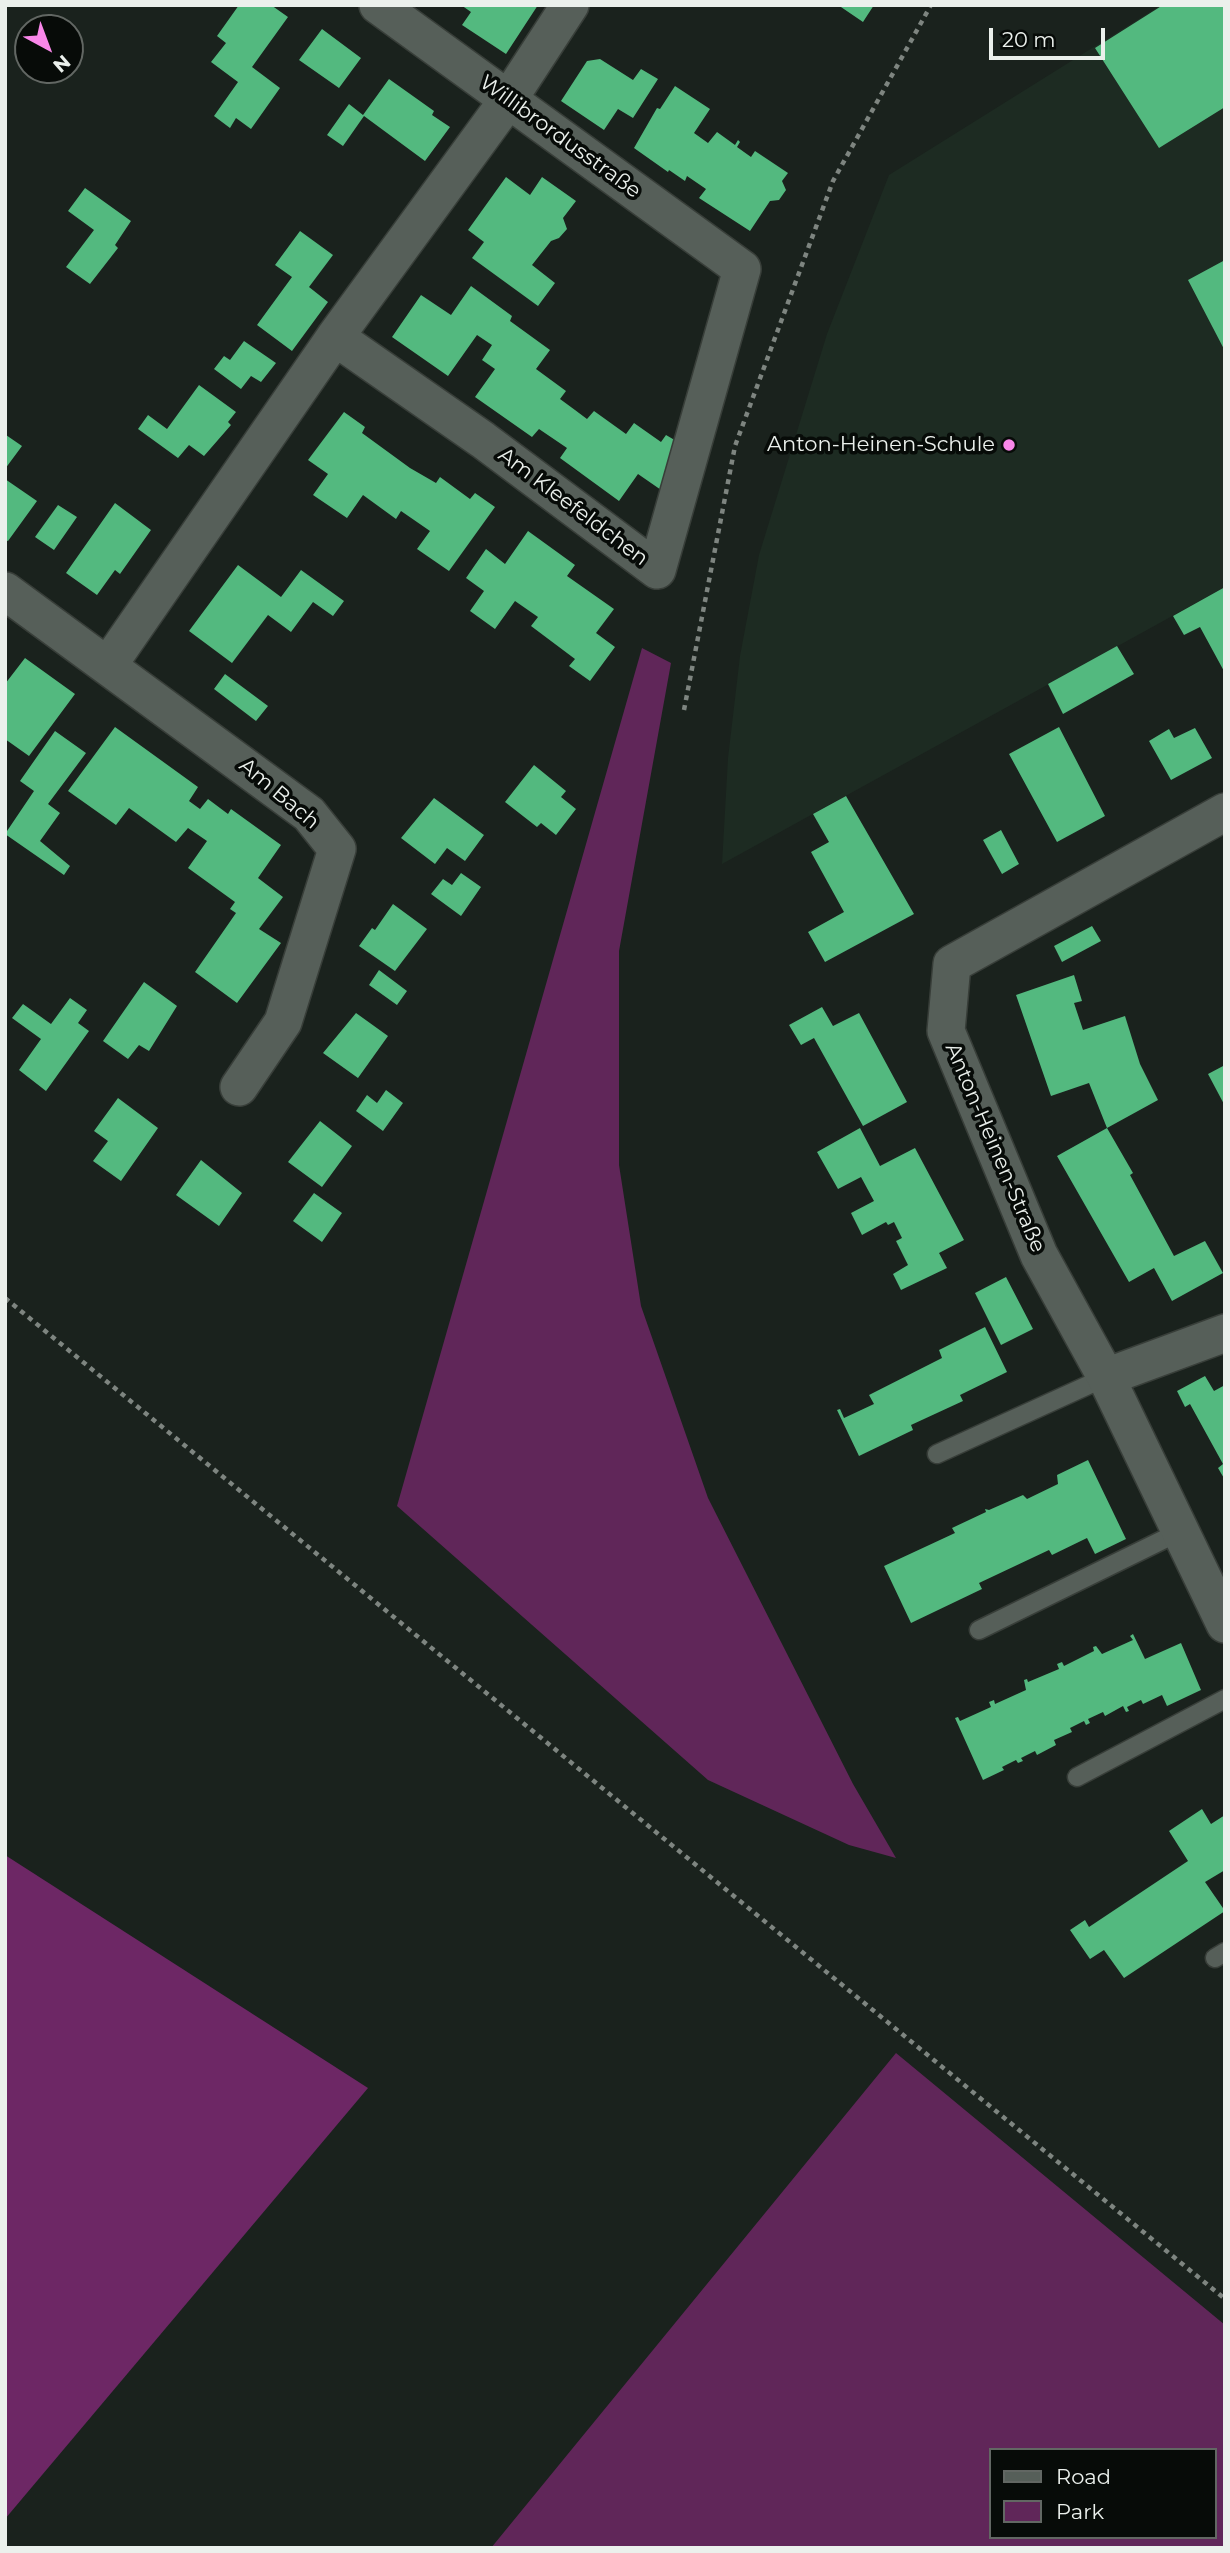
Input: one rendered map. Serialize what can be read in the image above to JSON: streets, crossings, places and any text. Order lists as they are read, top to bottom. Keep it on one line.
{"streets":{"street":["Willibrordusstraße","Am Kleefeldchen","Am Bach","Anton-Heinen-Straße"]},"crossings":[["Willibrordusstraße","Am Kleefeldchen"]],"places":["Anton-Heinen-Schule"],"legend":["Road","Park"],"scale_bar":"20 m","north":"bottom right"}
